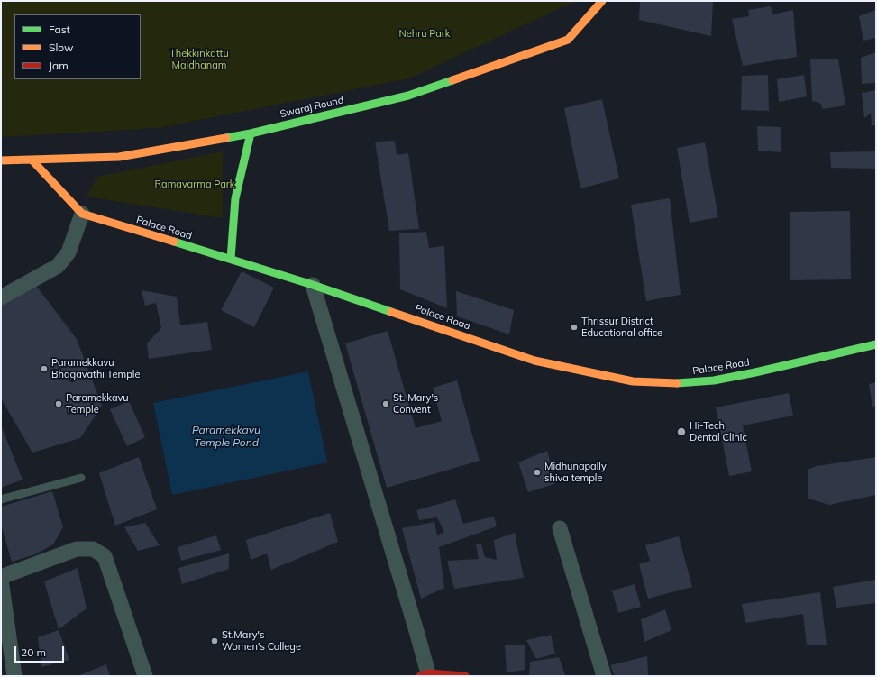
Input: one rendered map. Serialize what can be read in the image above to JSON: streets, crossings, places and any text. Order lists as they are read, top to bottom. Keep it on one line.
{"streets":{"main road":["Swaraj Round","Palace Road"]},"water":["Paramekkavu Temple Pond"],"parks":["Nehru Park","Thekkinkattu Maidhanam","Ramavarma Park"],"places":["Thrissur District Educational office","Paramekkavu Bhagavathi Temple","Paramekkavu Temple","St. Mary's Convent","Hi-Tech Dental Clinic","Midhunapally shiva temple","St.Mary's Women's College"],"legend":["Fast","Slow","Jam"],"scale_bar":"20 m"}
